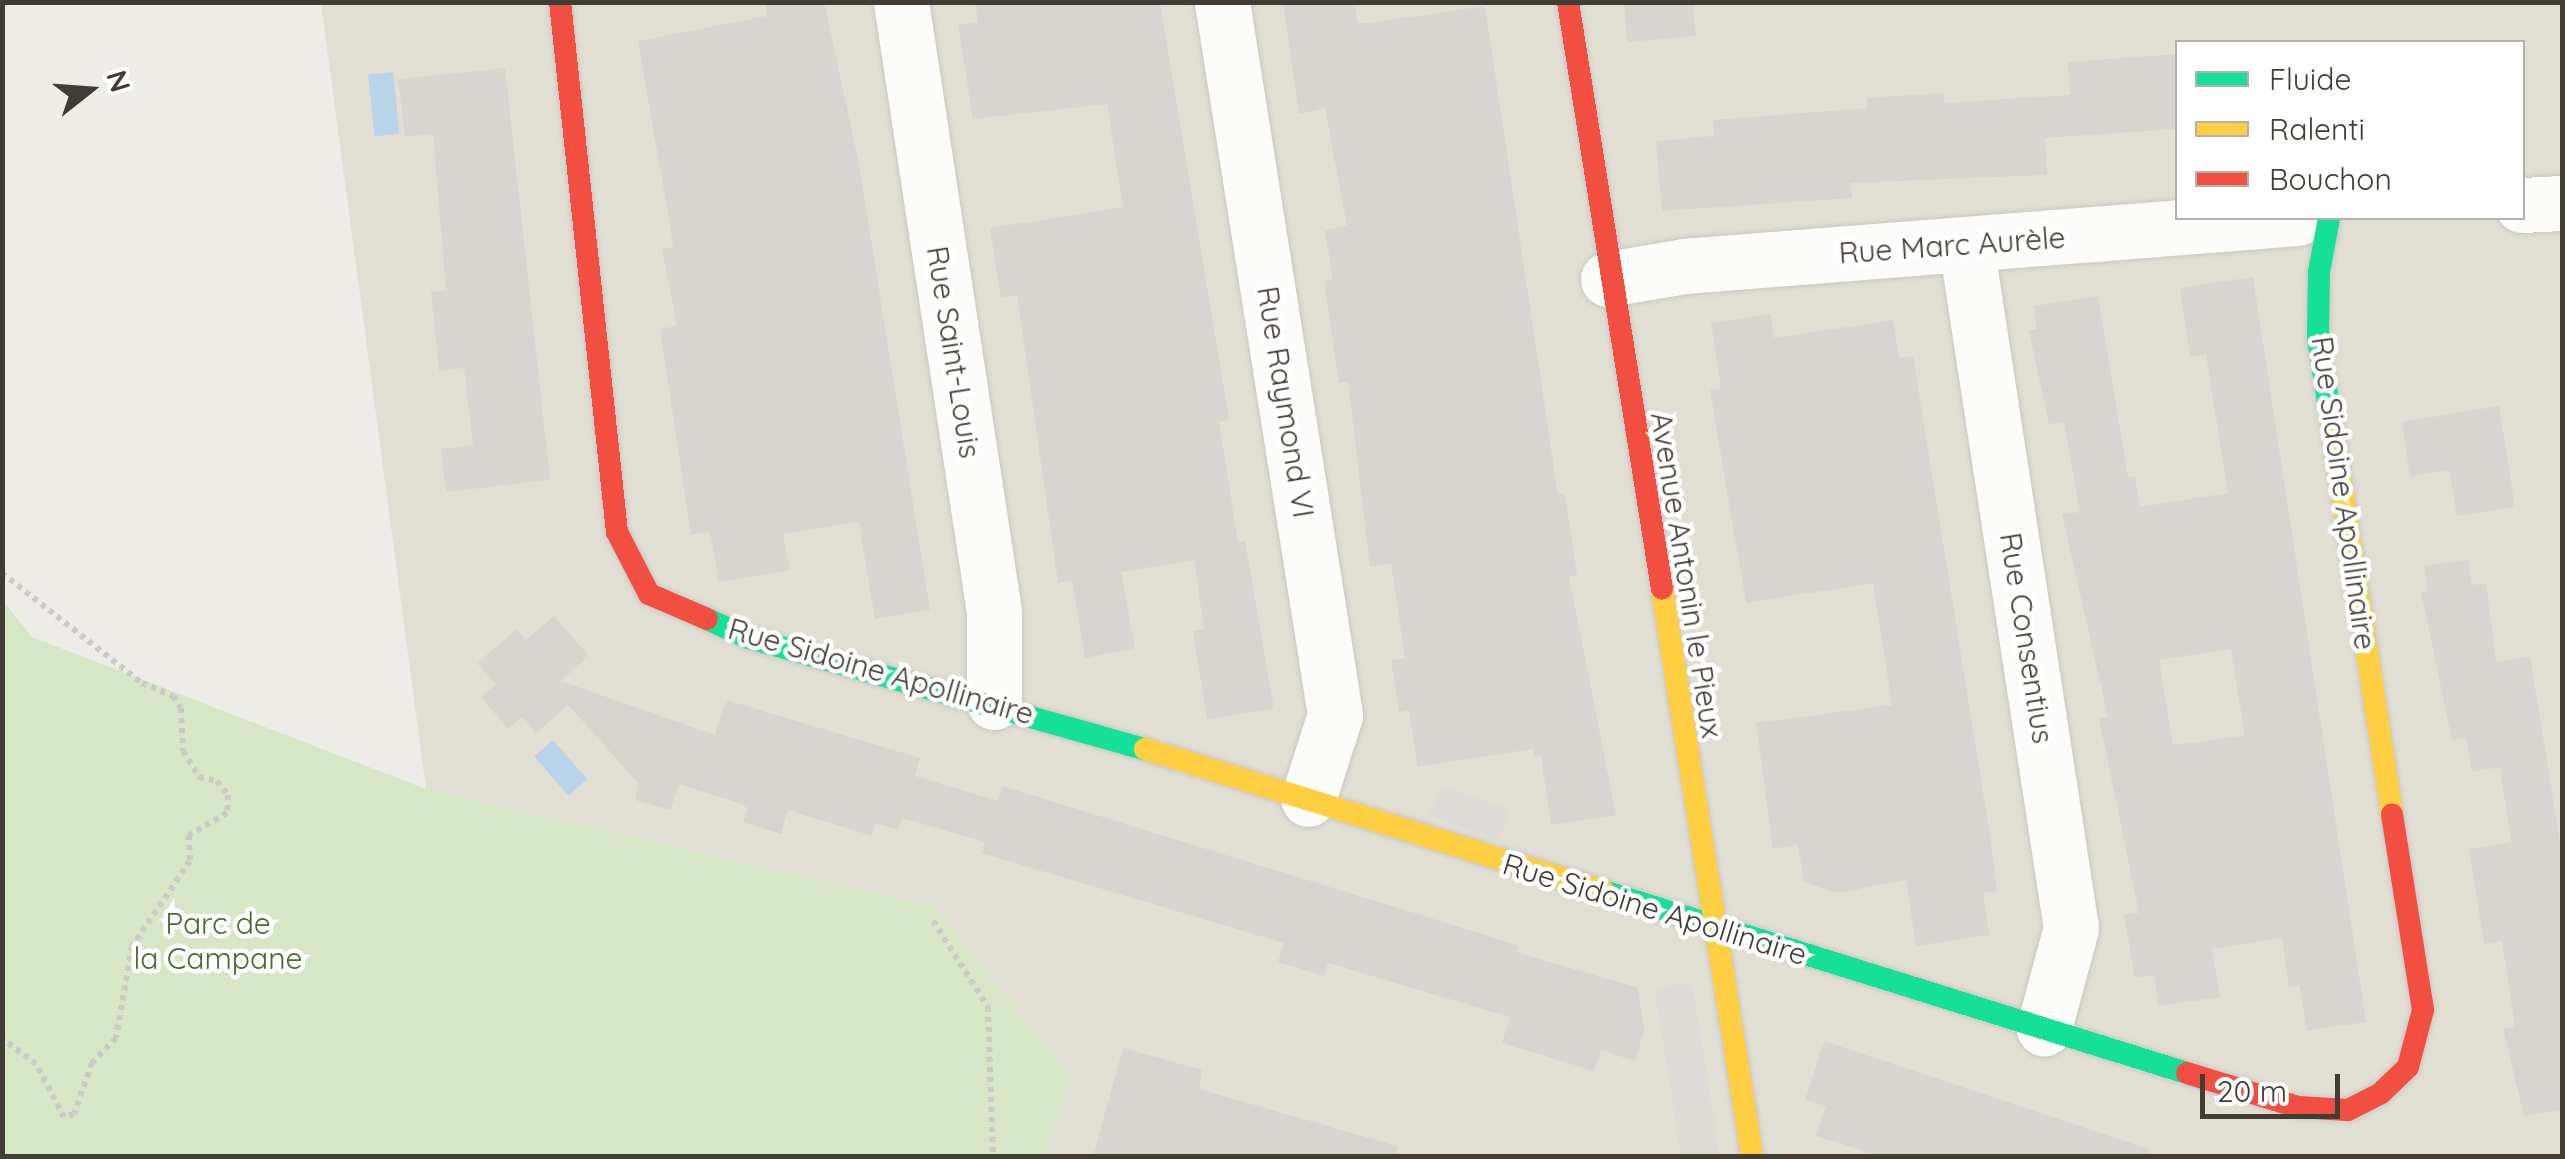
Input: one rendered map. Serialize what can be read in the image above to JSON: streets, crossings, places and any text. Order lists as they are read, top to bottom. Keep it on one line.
{"streets":{"street":["Rue Marc Aurèle","Rue Saint-Louis","Rue Raymond VI","Rue Sidoine Apollinaire","Avenue Antonin le Pieux","Rue Consentius"]},"crossings":[["Rue Marc Aurèle","Avenue Antonin le Pieux"],["Rue Marc Aurèle","Rue Consentius"],["Rue Saint-Louis","Rue Sidoine Apollinaire"],["Rue Raymond VI","Rue Sidoine Apollinaire"],["Rue Sidoine Apollinaire","Avenue Antonin le Pieux"],["Rue Sidoine Apollinaire","Rue Consentius"]],"parks":["Parc de la Campane"],"legend":["Fluide","Ralenti","Bouchon"],"scale_bar":"20 m","north":"right"}
